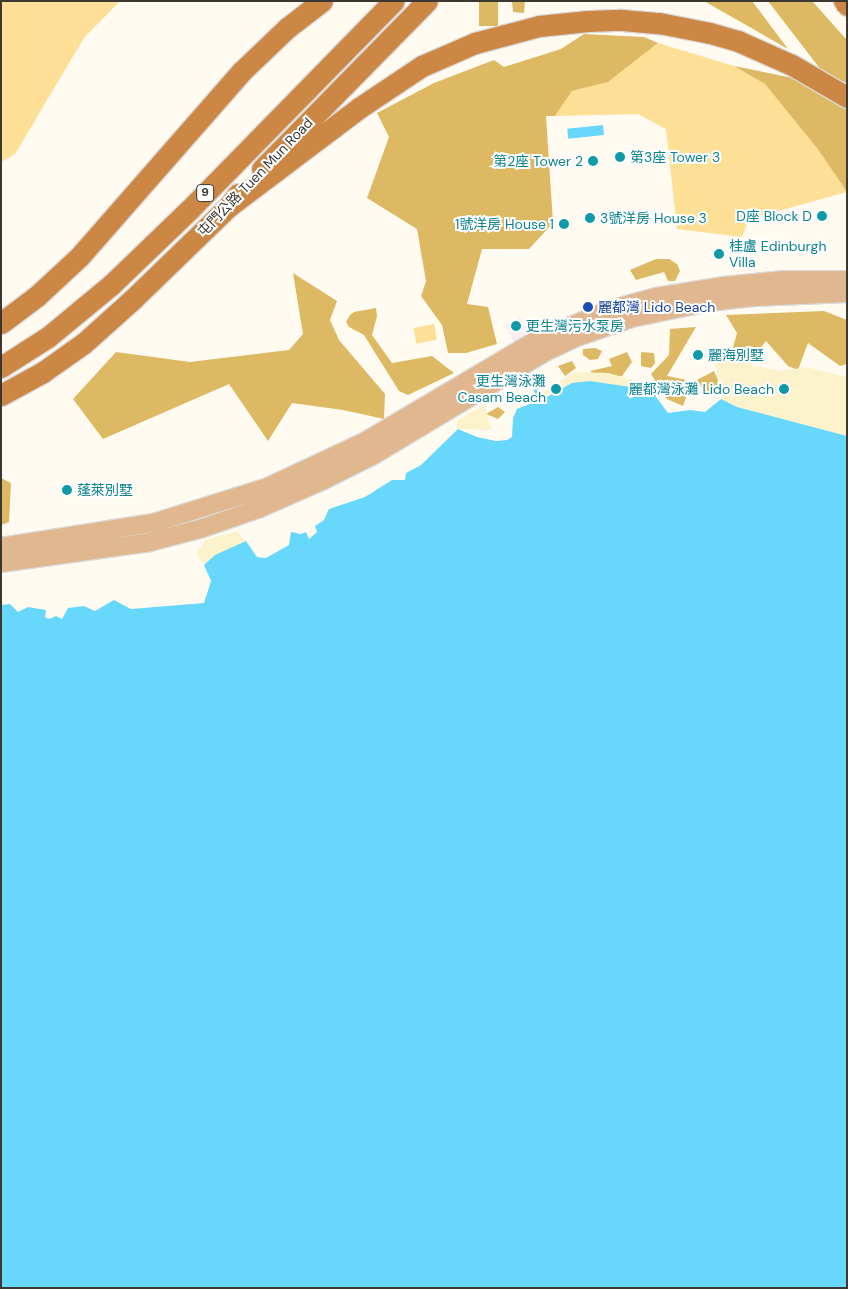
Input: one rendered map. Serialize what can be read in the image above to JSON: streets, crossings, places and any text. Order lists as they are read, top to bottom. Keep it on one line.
{"streets":{"highway":["屯門公路 Tuen Mun Road","9"]},"places":["第3座 Tower 3","第2座 Tower 2","D座 Block D","3號洋房 House 3","1號洋房 House 1","桂盧 Edinburgh Villa","麗都灣 Lido Beach","更生灣污水泵房","麗海別墅","更生灣泳灘 Casam Beach","麗都灣泳灘 Lido Beach","蓬萊別墅"]}
